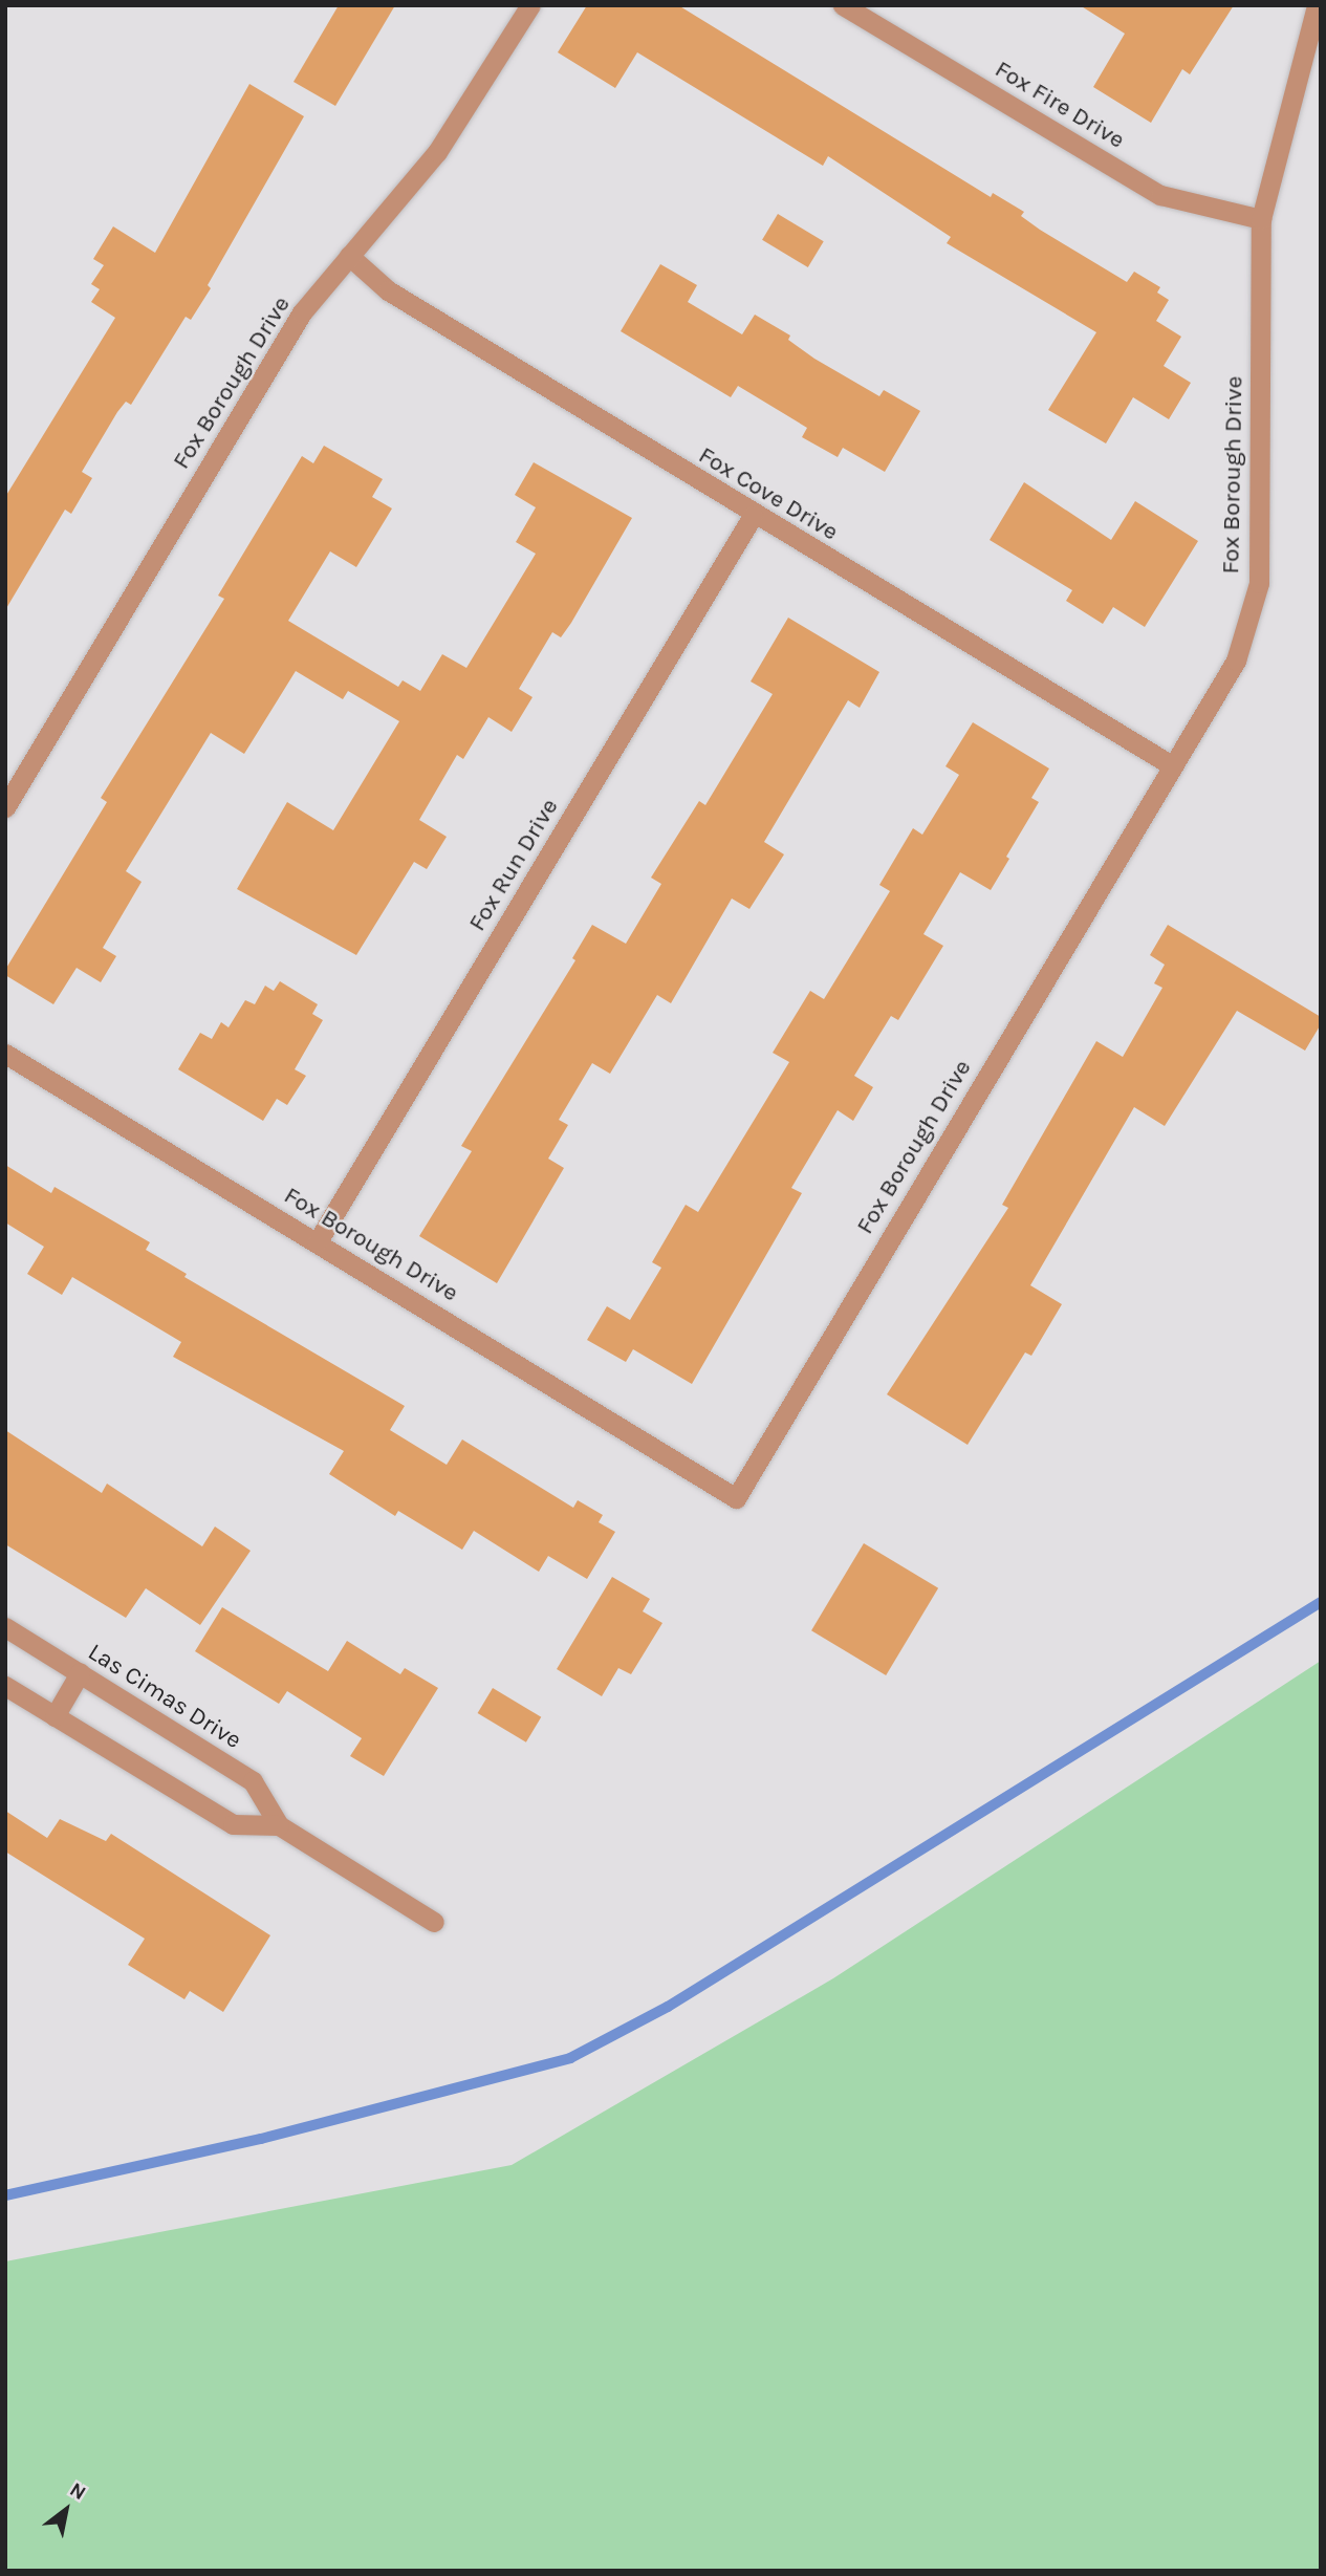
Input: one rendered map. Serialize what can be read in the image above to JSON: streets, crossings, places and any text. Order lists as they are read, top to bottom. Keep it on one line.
{"streets":{"street":["Fox Fire Drive","Fox Borough Drive","Fox Cove Drive","Fox Run Drive","Las Cimas Drive"]},"crossings":[["Fox Fire Drive","Fox Borough Drive"],["Fox Borough Drive","Fox Cove Drive"],["Fox Borough Drive","Fox Run Drive"],["Fox Cove Drive","Fox Run Drive"]],"north":"top right"}
